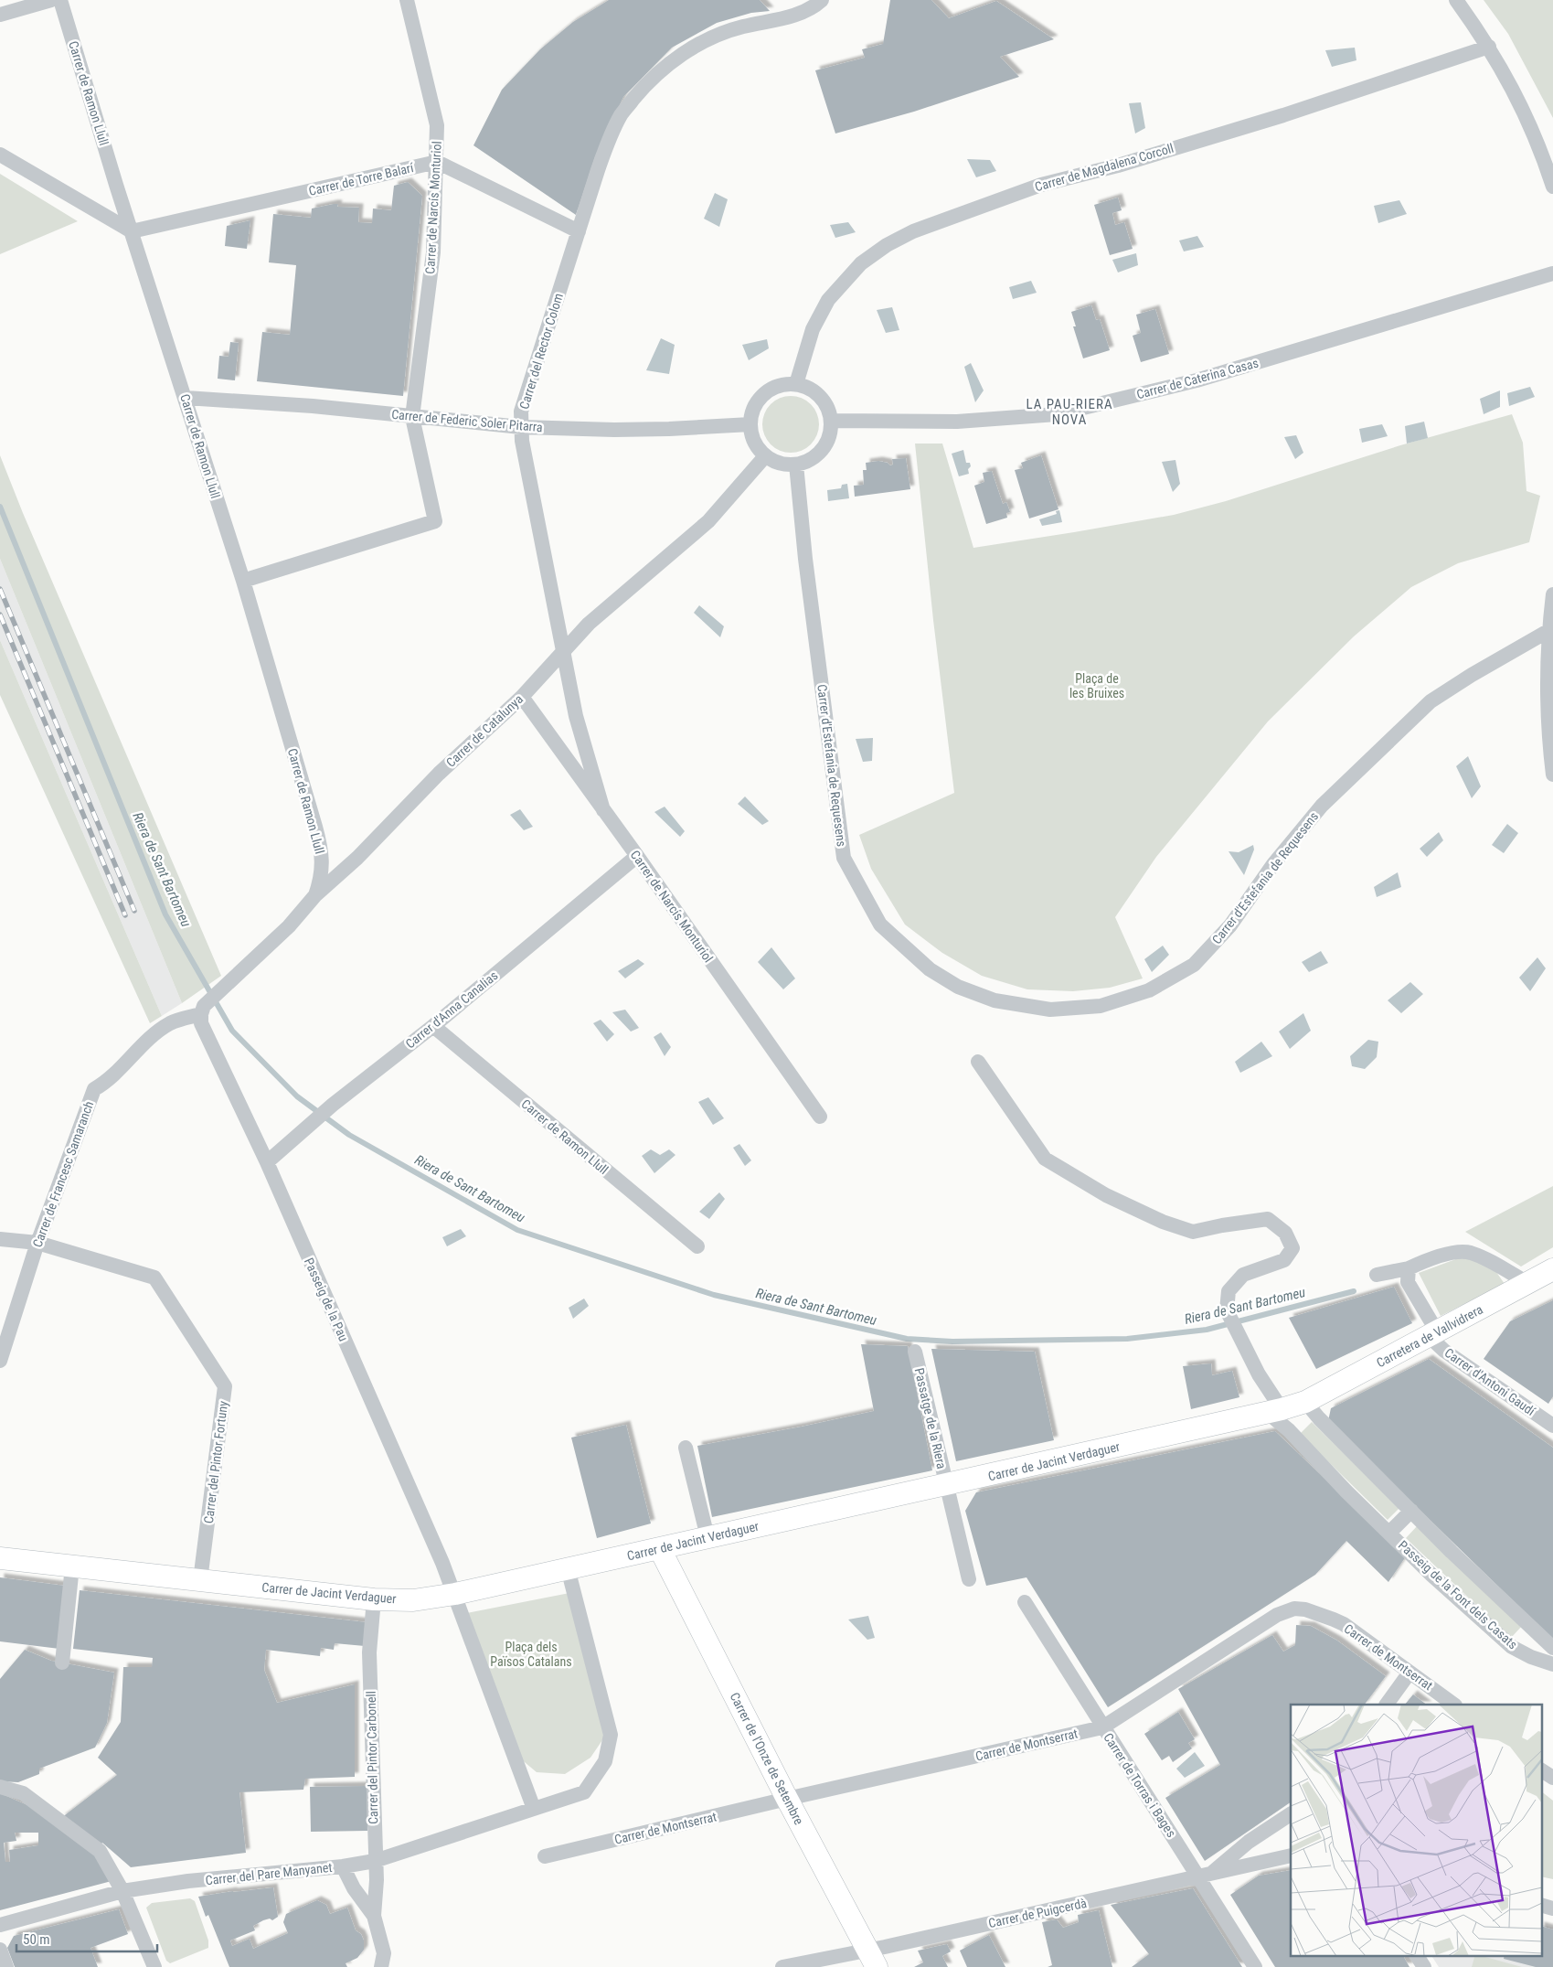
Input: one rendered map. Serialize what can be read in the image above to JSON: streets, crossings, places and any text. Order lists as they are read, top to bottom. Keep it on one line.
{"streets":{"main road":["Carretera de Vallvidrera","Carrer de Jacint Verdaguer","Carrer de l'Onze de Setembre"],"street":["Carrer de Ramon Llull","Carrer de Magdalena Corcoll","Carrer de Torre Balarí","Carrer de Narcís Monturiol","Carrer del Rector Colom","Carrer de Caterina Casas","Carrer de Federic Soler Pitarra","Carrer de Catalunya","Carrer d'Estefania de Requesens","Carrer d'Anna Canalias","Carrer de Francesc Samaranch","Passeig de la Pau","Carrer d'Antoni Gaudí","Passatge de la Riera","Carrer del Pintor Fortuny","Passeig de la Font dels Casats","Carrer de Montserrat","Carrer del Pintor Carbonell","Carrer de Torras i Bages","Carrer del Pare Manyanet","Carrer de Puigcerdà"]},"crossings":[["Carrer de Ramon Llull","Carrer de Torre Balarí"],["Carrer de Ramon Llull","Carrer de Federic Soler Pitarra"],["Carrer de Ramon Llull","Carrer de Catalunya"],["Carrer de Ramon Llull","Carrer d'Anna Canalias"],["Carrer de Magdalena Corcoll","Carrer de Caterina Casas"],["Carrer de Magdalena Corcoll","Carrer de Federic Soler Pitarra"],["Carrer de Magdalena Corcoll","Carrer de Catalunya"],["Carrer de Magdalena Corcoll","Carrer d'Estefania de Requesens"],["Carrer de Torre Balarí","Carrer de Narcís Monturiol"],["Carrer de Narcís Monturiol","Carrer del Rector Colom"],["Carrer de Narcís Monturiol","Carrer de Federic Soler Pitarra"],["Carrer de Narcís Monturiol","Carrer de Catalunya"],["Carrer de Narcís Monturiol","Carrer d'Anna Canalias"],["Carrer del Rector Colom","Carrer de Federic Soler Pitarra"],["Carrer del Rector Colom","Carrer de Catalunya"],["Carrer de Caterina Casas","Carrer de Federic Soler Pitarra"],["Carrer de Caterina Casas","Carrer de Catalunya"],["Carrer de Caterina Casas","Carrer d'Estefania de Requesens"],["Carrer de Federic Soler Pitarra","Carrer de Catalunya"],["Carrer de Federic Soler Pitarra","Carrer d'Estefania de Requesens"],["Carrer de Catalunya","Carrer d'Estefania de Requesens"],["Carrer de Catalunya","Carrer de Francesc Samaranch"],["Carrer de Catalunya","Passeig de la Pau"],["Carrer d'Anna Canalias","Passeig de la Pau"],["Carrer de Francesc Samaranch","Passeig de la Pau"],["Carrer de Francesc Samaranch","Carrer del Pintor Fortuny"],["Passeig de la Pau","Carrer de Jacint Verdaguer"],["Carretera de Vallvidrera","Carrer d'Antoni Gaudí"],["Carretera de Vallvidrera","Carrer de Jacint Verdaguer"],["Carretera de Vallvidrera","Passeig de la Font dels Casats"],["Passatge de la Riera","Carrer de Jacint Verdaguer"],["Carrer de Jacint Verdaguer","Carrer del Pintor Fortuny"],["Carrer de Jacint Verdaguer","Passeig de la Font dels Casats"],["Carrer de Jacint Verdaguer","Carrer del Pintor Carbonell"],["Carrer de Jacint Verdaguer","Carrer de l'Onze de Setembre"],["Carrer de Montserrat","Carrer de l'Onze de Setembre"],["Carrer de Montserrat","Carrer de Torras i Bages"],["Carrer del Pintor Carbonell","Carrer del Pare Manyanet"],["Carrer de l'Onze de Setembre","Carrer de Puigcerdà"],["Carrer de Torras i Bages","Carrer de Puigcerdà"]],"districts":["LA PAU-RIERA NOVA"],"water":["Riera de Sant Bartomeu"],"parks":["Plaça de les Bruixes","Plaça dels Països Catalans"],"scale_bar":"50 m"}
